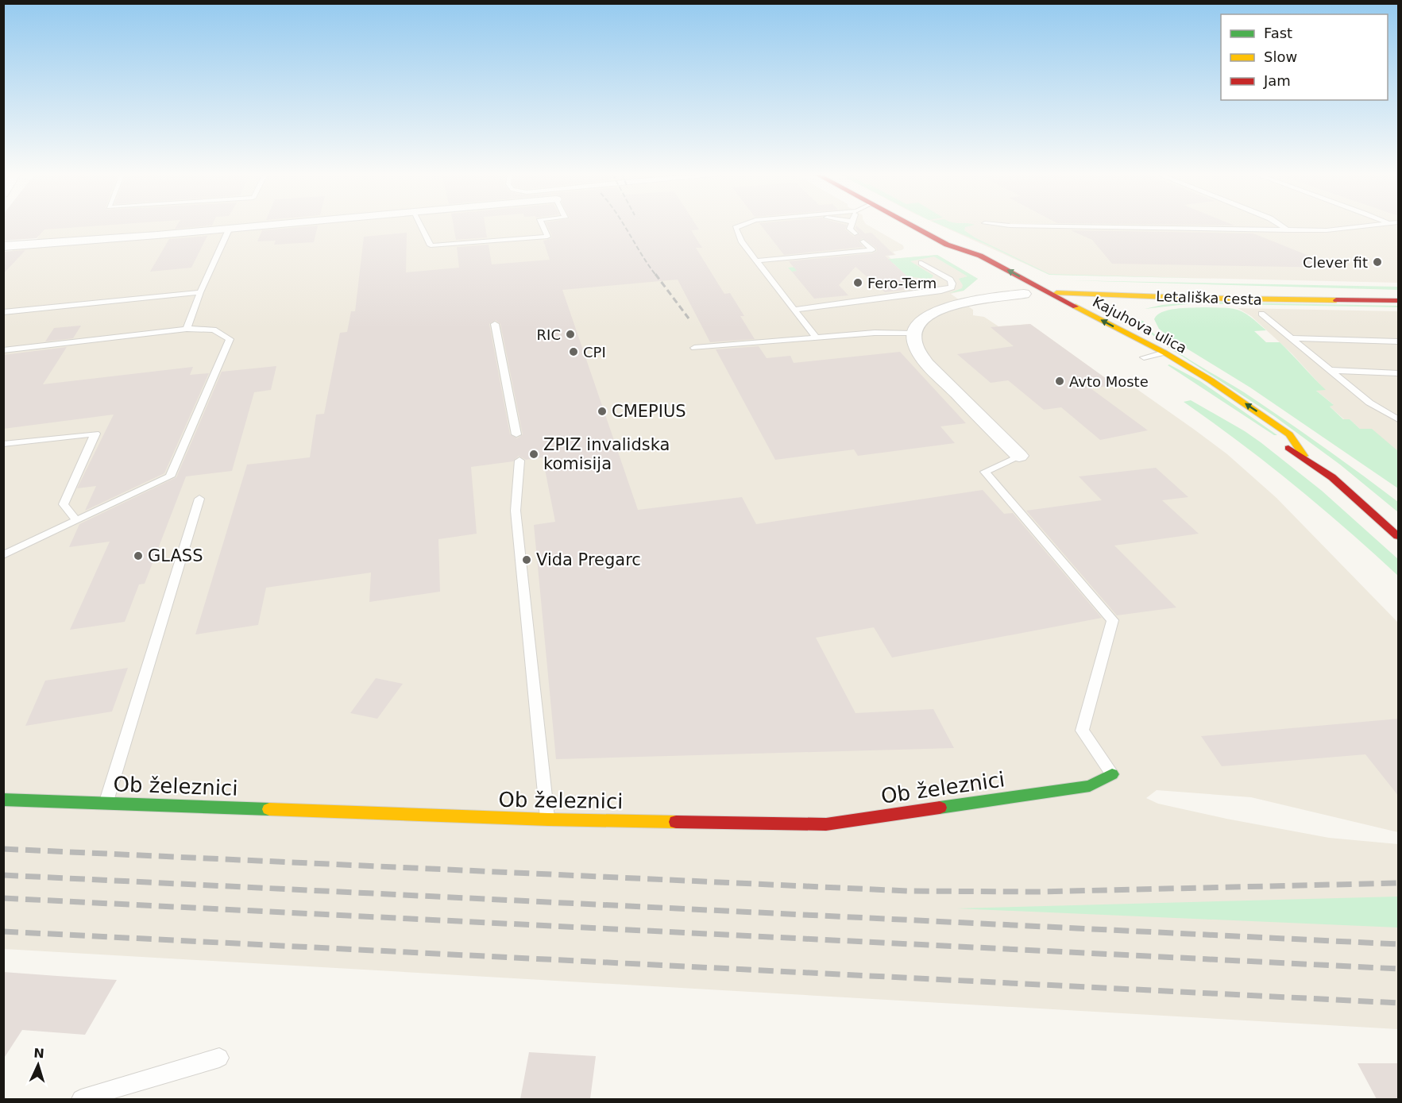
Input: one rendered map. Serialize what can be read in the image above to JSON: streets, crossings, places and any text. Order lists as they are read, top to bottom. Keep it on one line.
{"streets":{"main road":["Letališka cesta","Kajuhova ulica","Ob železnici"]},"crossings":[["Letališka cesta","Kajuhova ulica"]],"places":["Clever fit","Fero-Term","RIC","CPI","Avto Moste","CMEPIUS","ZPIZ invalidska komisija","GLASS","Vida Pregarc"],"legend":["Fast","Slow","Jam"],"north":"top"}
